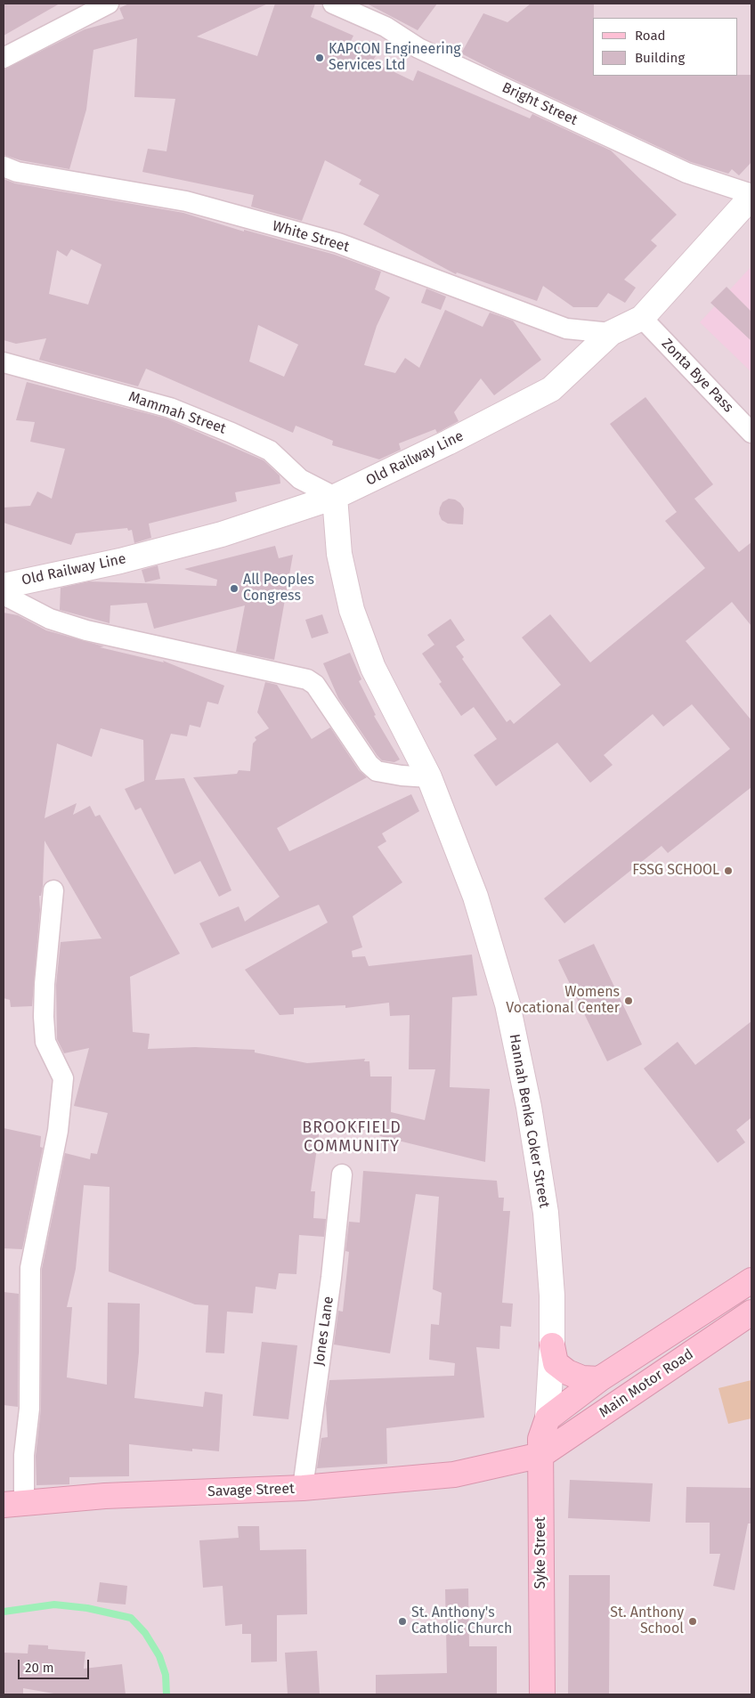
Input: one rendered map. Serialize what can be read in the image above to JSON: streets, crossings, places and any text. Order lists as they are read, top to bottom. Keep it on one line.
{"streets":{"main road":["Hannah Benka Coker Street","Main Motor Road","Savage Street","Syke Street"],"street":["Bright Street","White Street","Zonta Bye Pass","Mammah Street","Old Railway Line","Jones Lane"]},"crossings":[["Bright Street","Old Railway Line"],["White Street","Old Railway Line"],["Zonta Bye Pass","Old Railway Line"],["Mammah Street","Old Railway Line"],["Mammah Street","Hannah Benka Coker Street"],["Old Railway Line","Hannah Benka Coker Street"],["Hannah Benka Coker Street","Main Motor Road"],["Hannah Benka Coker Street","Savage Street"],["Hannah Benka Coker Street","Syke Street"],["Jones Lane","Savage Street"],["Main Motor Road","Savage Street"],["Main Motor Road","Syke Street"],["Savage Street","Syke Street"]],"districts":["BROOKFIELD COMMUNITY"],"places":["KAPCON Engineering Services Ltd","All Peoples Congress","FSSG SCHOOL","Womens Vocational Center","St. Anthony's Catholic Church","St. Anthony School"],"legend":["Road","Building"],"scale_bar":"20 m"}
